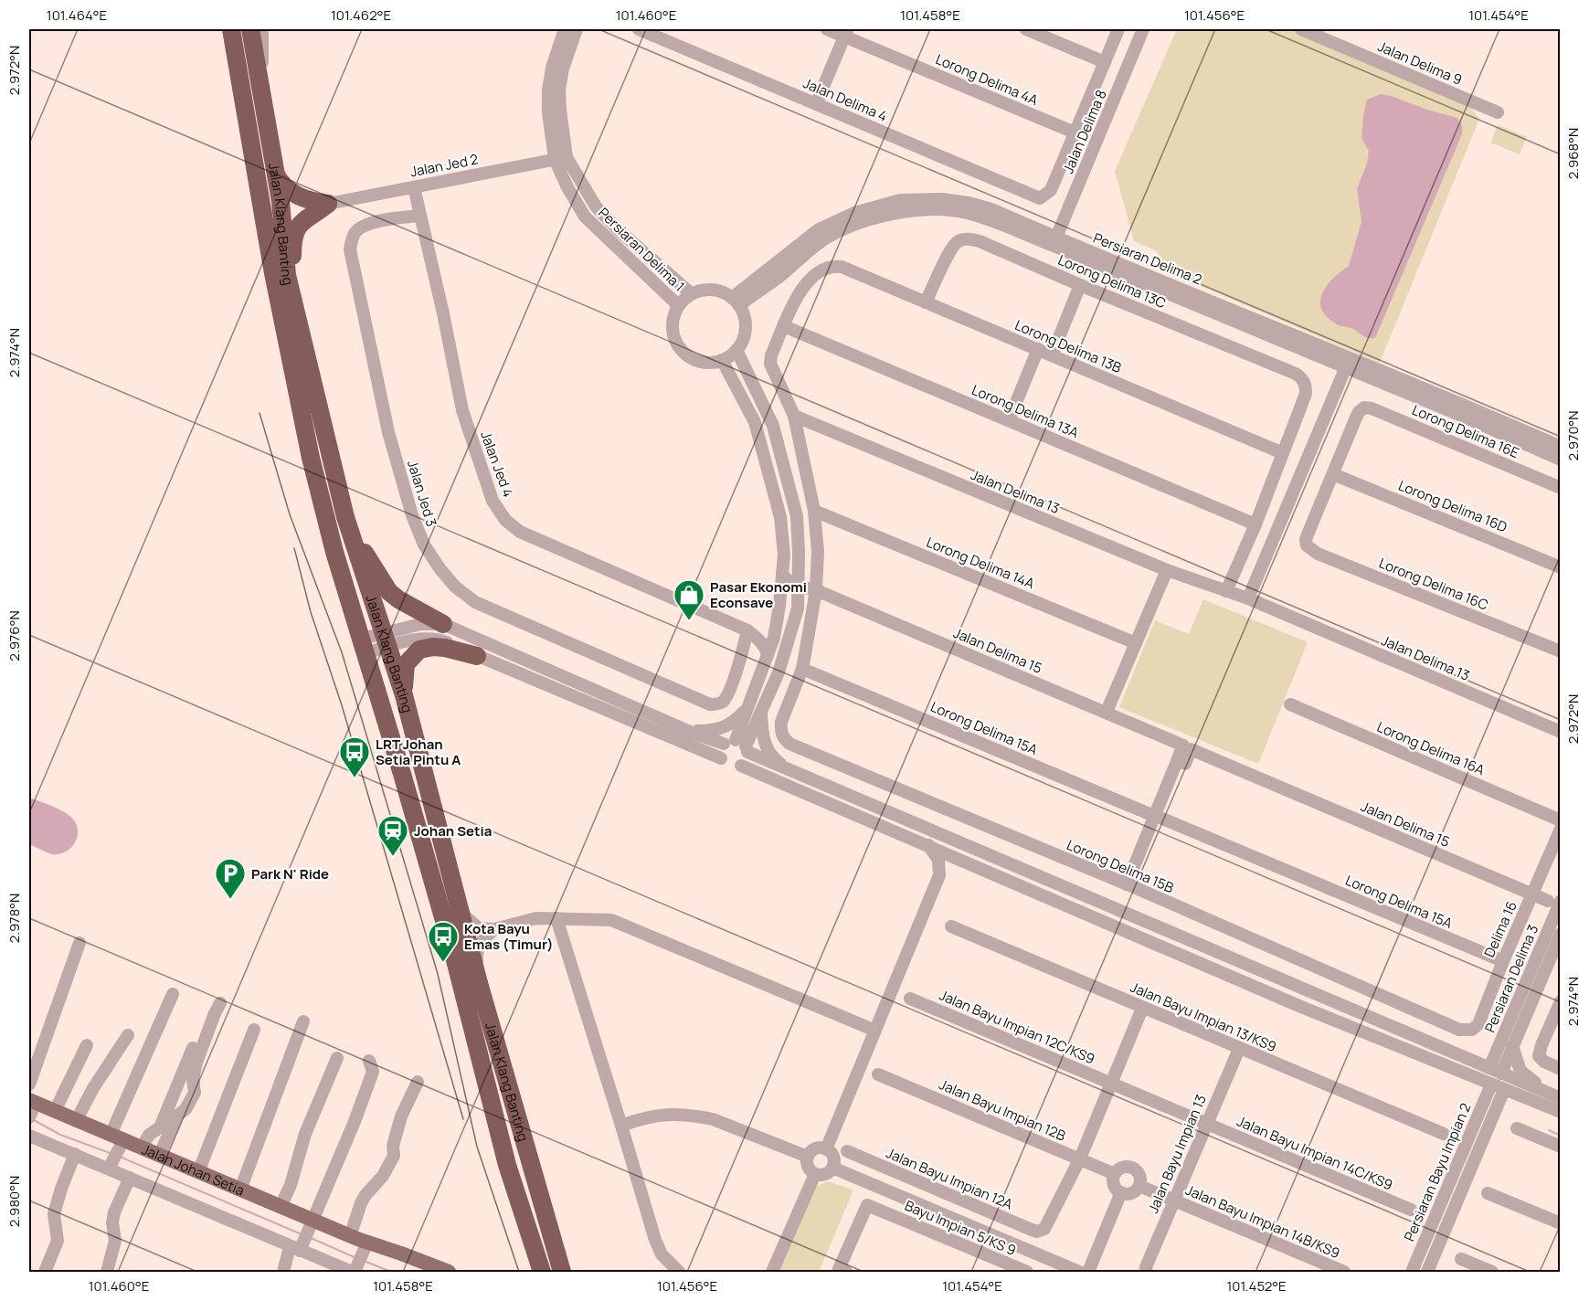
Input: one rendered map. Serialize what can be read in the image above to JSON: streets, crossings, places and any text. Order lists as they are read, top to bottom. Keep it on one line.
{"streets":{"highway":["Jalan Klang Banting"],"main road":["Jalan Johan Setia"],"street":["Jalan Delima 9","Lorong Delima 4A","Jalan Delima 4","Jalan Delima 8","Jalan Jed 2","Persiaran Delima 1","Persiaran Delima 2","Lorong Delima 13C","Lorong Delima 13B","Lorong Delima 13A","Lorong Delima 16E","Jalan Jed 4","Jalan Delima 13","Jalan Jed 3","Lorong Delima 16D","Lorong Delima 14A","Lorong Delima 16C","Jalan Delima 15","Lorong Delima 15A","Lorong Delima 16A","Lorong Delima 15B","Delima 16","Persiaran Delima 3","Jalan Bayu Impian 13/KS9","Jalan Bayu Impian 12C/KS9","Jalan Bayu Impian 12B","Jalan Bayu Impian 14C/KS9","Jalan Bayu Impian 13","Persiaran Bayu Impian 2","Jalan Bayu Impian 12A","Jalan Bayu Impian 14B/KS9","Bayu Impian 5/KS 9"]},"crossings":[["Lorong Delima 4A","Jalan Delima 4"],["Jalan Delima 8","Persiaran Delima 2"],["Jalan Jed 2","Persiaran Delima 1"],["Jalan Jed 2","Jalan Jed 4"],["Persiaran Delima 1","Persiaran Delima 2"],["Lorong Delima 13C","Lorong Delima 13B"],["Lorong Delima 13B","Lorong Delima 13A"],["Lorong Delima 16E","Lorong Delima 16D"],["Lorong Delima 16E","Lorong Delima 16C"],["Jalan Jed 4","Jalan Jed 3"],["Lorong Delima 16D","Lorong Delima 16C"],["Jalan Delima 15","Delima 16"],["Jalan Delima 15","Persiaran Delima 3"],["Lorong Delima 15A","Lorong Delima 15B"],["Lorong Delima 15A","Delima 16"],["Lorong Delima 15B","Delima 16"],["Jalan Bayu Impian 13/KS9","Jalan Bayu Impian 13"],["Jalan Bayu Impian 12C/KS9","Jalan Bayu Impian 14C/KS9"],["Jalan Bayu Impian 12C/KS9","Jalan Bayu Impian 13"],["Jalan Bayu Impian 12B","Jalan Bayu Impian 12A"],["Jalan Bayu Impian 12B","Jalan Bayu Impian 14B/KS9"],["Jalan Bayu Impian 14C/KS9","Jalan Bayu Impian 13"],["Jalan Bayu Impian 13","Jalan Bayu Impian 14B/KS9"]],"places":{"shop":["Pasar Ekonomi Econsave"],"bus stop":["LRT Johan Setia Pintu A","Kota Bayu Emas (Timur)"],"station":["Johan Setia"],"parking":["Park N' Ride"]},"coordinates":["101.464°E","101.462°E","101.460°E","101.458°E","101.456°E","101.454°E","2.972°N","2.968°N","2.974°N","2.970°N","2.976°N","2.978°N","2.980°N","101.452°E"]}
